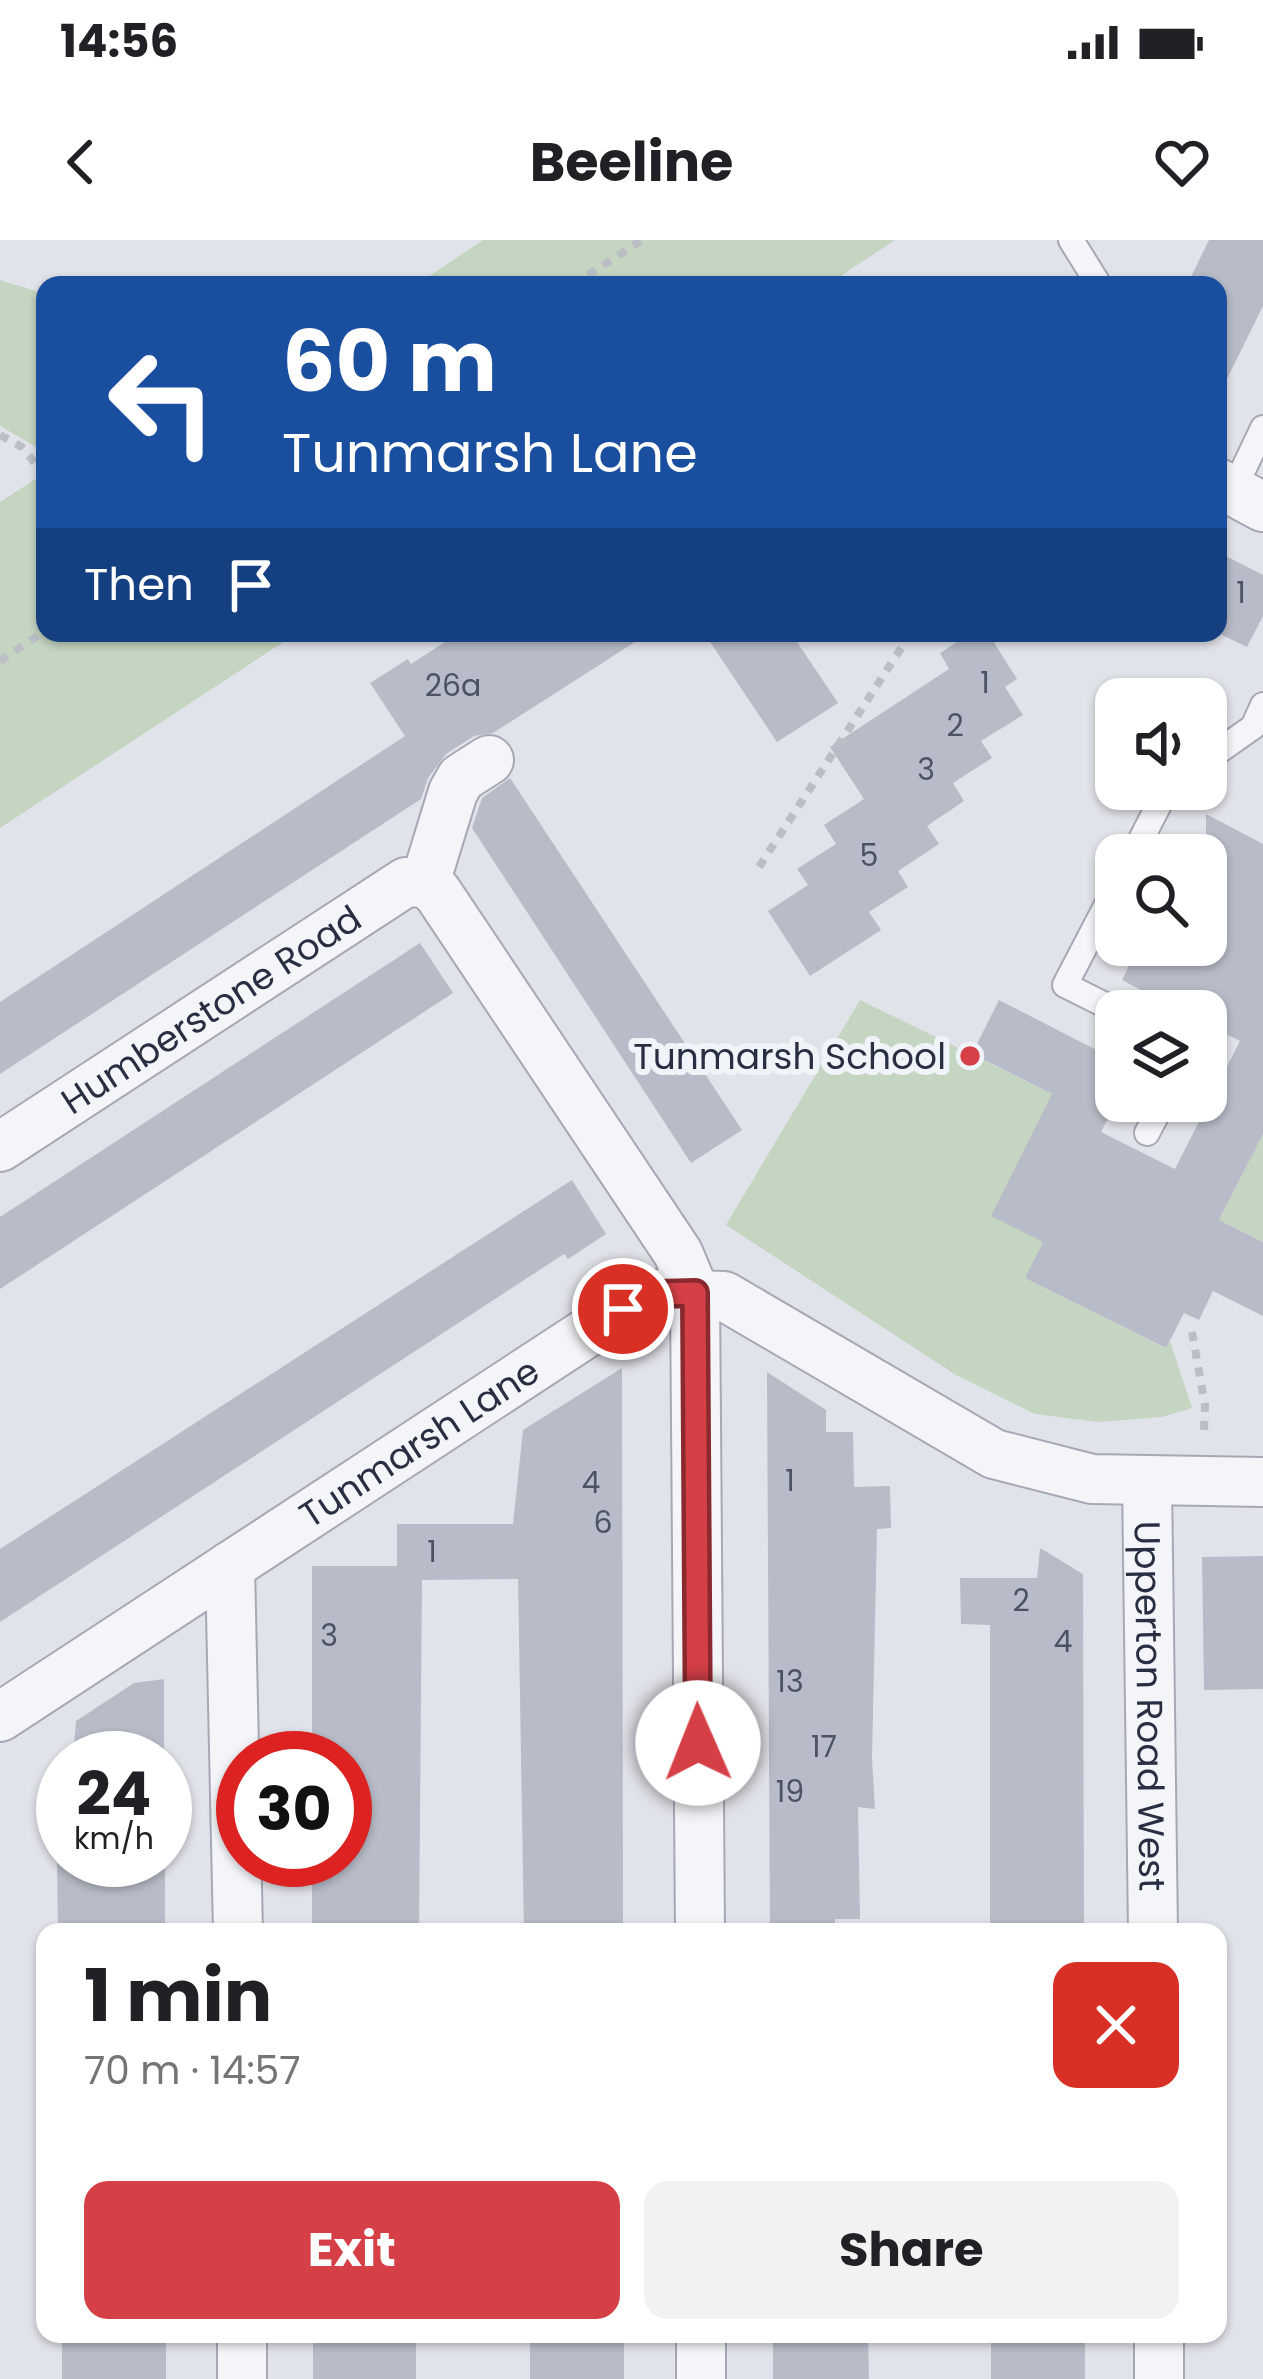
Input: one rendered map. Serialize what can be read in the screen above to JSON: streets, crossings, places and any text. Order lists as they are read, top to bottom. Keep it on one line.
{"streets":{"street":["Humberstone Road","Tunmarsh Lane","Upperton Road West"]},"crossings":[["Tunmarsh Lane","Upperton Road West"]],"places":["Tunmarsh School"],"house_numbers":["1","1","26a","2","3","5","1","4","6","1","2","3","4","13","17","19"],"page":{"status":"14:56","header":"Beeline","turn":["60 m","Tunmarsh Lane"],"then":"Then","speed":"24 km/h","limit":"30","heading":["1 min","70 m · 14:57"],"buttons":["Exit","Share"]}}
